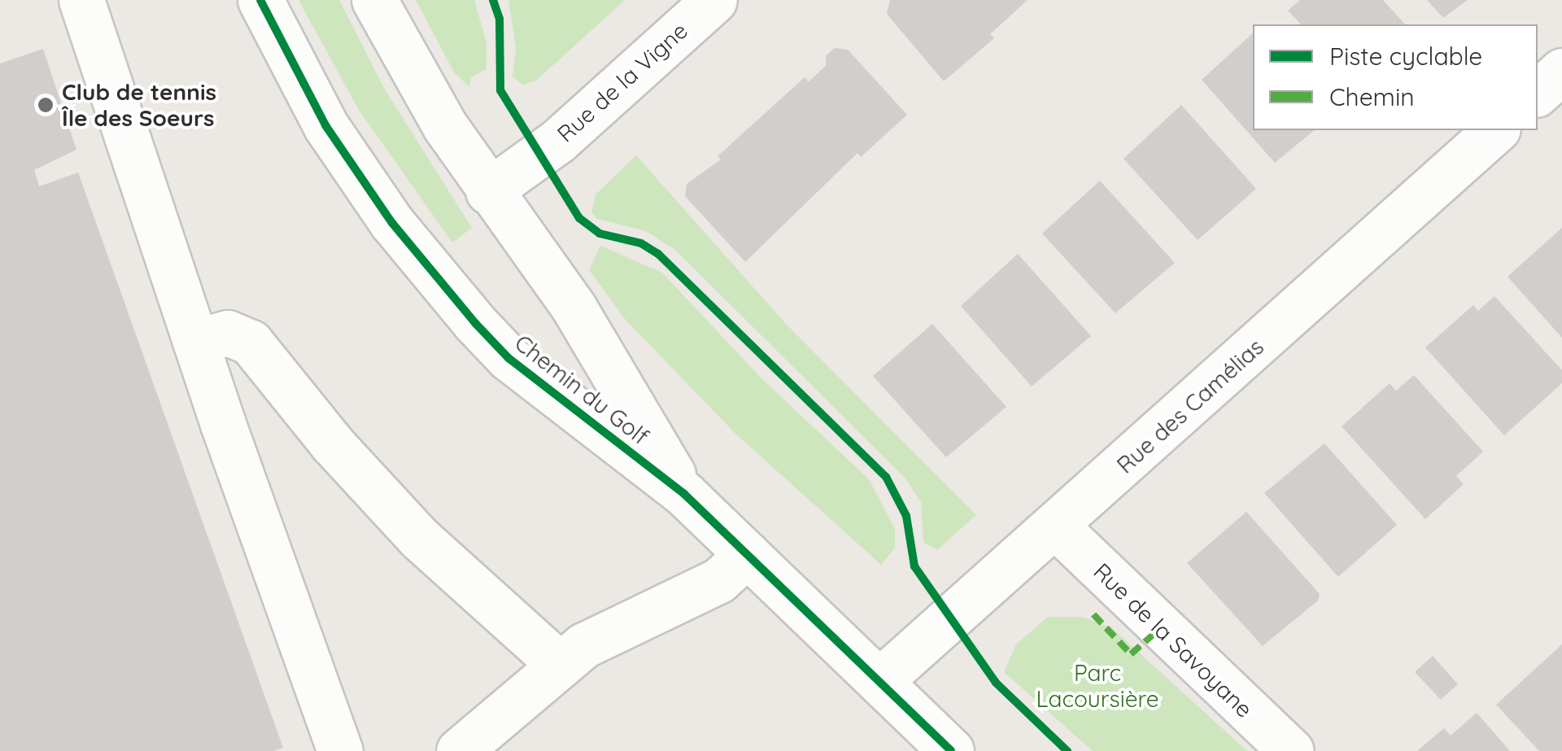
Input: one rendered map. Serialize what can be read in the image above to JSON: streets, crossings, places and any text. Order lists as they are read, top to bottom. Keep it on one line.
{"streets":{"street":["Rue de la Vigne","Chemin du Golf","Rue des Camélias","Rue de la Savoyane"]},"crossings":[["Rue de la Vigne","Chemin du Golf"],["Chemin du Golf","Rue des Camélias"],["Rue des Camélias","Rue de la Savoyane"]],"parks":["Parc Lacoursière"],"places":["Club de tennis Île des Soeurs"],"legend":["Piste cyclable","Chemin"]}
